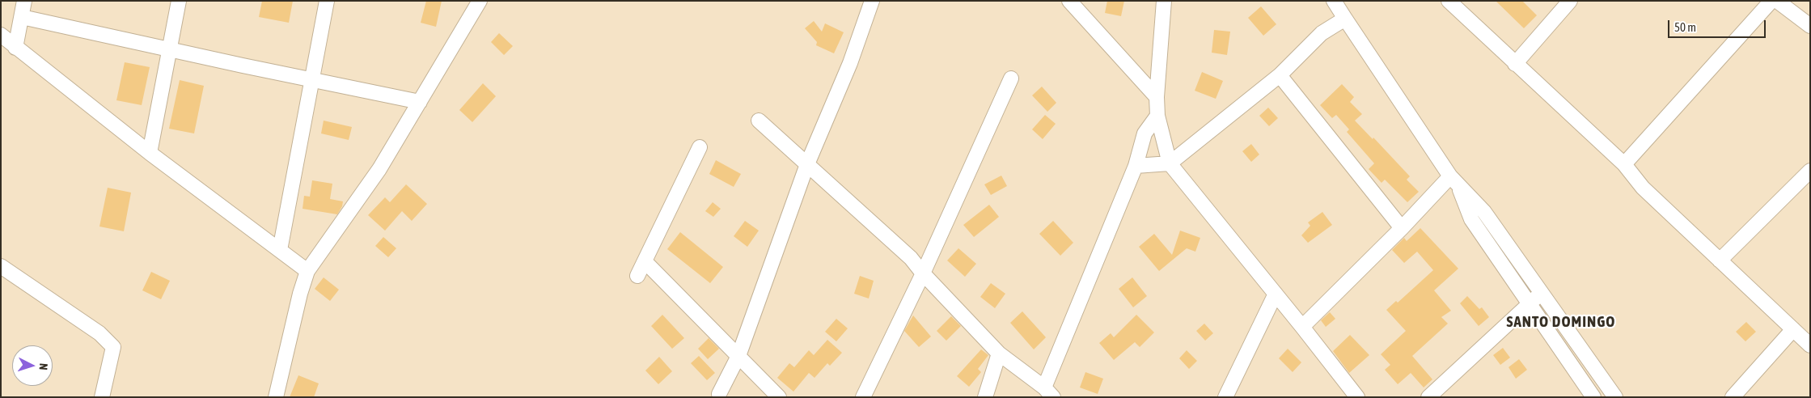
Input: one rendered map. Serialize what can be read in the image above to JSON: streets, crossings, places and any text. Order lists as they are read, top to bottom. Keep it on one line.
{"districts":["SANTO DOMINGO"],"scale_bar":"50 m","north":"right"}
